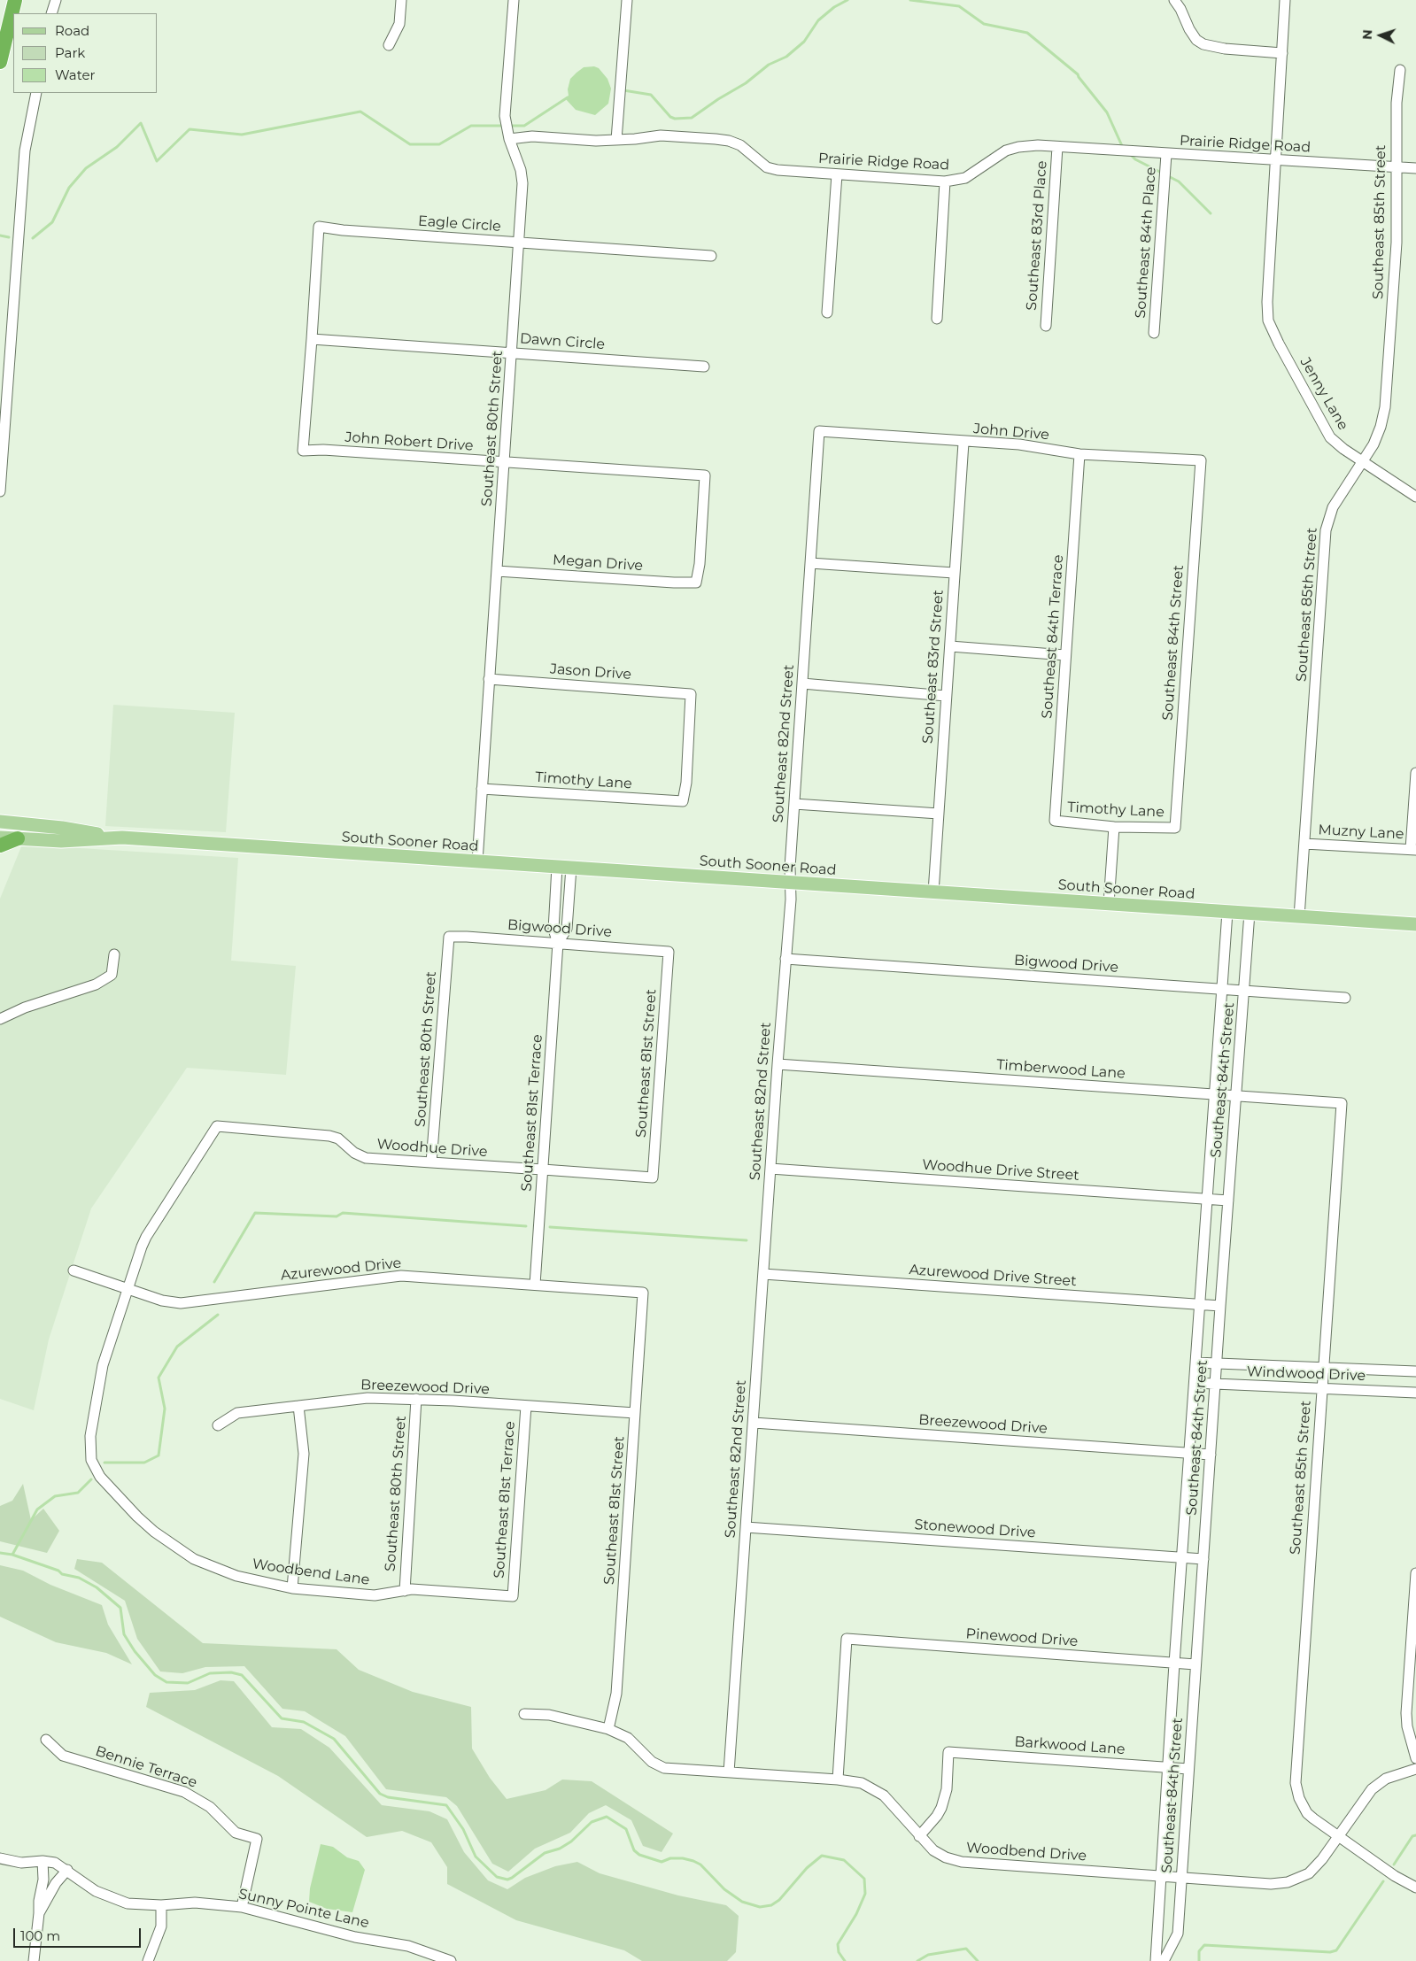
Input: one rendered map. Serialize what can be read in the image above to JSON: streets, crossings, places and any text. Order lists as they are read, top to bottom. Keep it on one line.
{"streets":{"main road":["South Sooner Road"],"street":["Prairie Ridge Road","Southeast 85th Street","Eagle Circle","Southeast 83rd Place","Southeast 84th Place","Dawn Circle","Jenny Lane","Southeast 80th Street","John Drive","John Robert Drive","Megan Drive","Southeast 84th Terrace","Southeast 84th Street","Southeast 83rd Street","Jason Drive","Southeast 82nd Street","Timothy Lane","Muzny Lane","Bigwood Drive","Southeast 81st Street","Timberwood Lane","Southeast 81st Terrace","Woodhue Drive","Woodhue Drive Street","Azurewood Drive","Azurewood Drive Street","Windwood Drive","Breezewood Drive","Stonewood Drive","Woodbend Lane","Pinewood Drive","Barkwood Lane","Bennie Terrace","Woodbend Drive","Sunny Pointe Lane"]},"crossings":[["Prairie Ridge Road","Southeast 85th Street"],["Prairie Ridge Road","Southeast 83rd Place"],["Prairie Ridge Road","Southeast 84th Place"],["Prairie Ridge Road","Jenny Lane"],["Prairie Ridge Road","Southeast 80th Street"],["Southeast 85th Street","Jenny Lane"],["Southeast 85th Street","Muzny Lane"],["Southeast 85th Street","South Sooner Road"],["Southeast 85th Street","Timberwood Lane"],["Southeast 85th Street","Windwood Drive"],["Southeast 85th Street","Woodbend Drive"],["Eagle Circle","Dawn Circle"],["Eagle Circle","Southeast 80th Street"],["Eagle Circle","John Robert Drive"],["Dawn Circle","Southeast 80th Street"],["Dawn Circle","John Robert Drive"],["Southeast 80th Street","John Robert Drive"],["Southeast 80th Street","Megan Drive"],["Southeast 80th Street","Jason Drive"],["Southeast 80th Street","Timothy Lane"],["Southeast 80th Street","South Sooner Road"],["Southeast 80th Street","Bigwood Drive"],["Southeast 80th Street","Woodhue Drive"],["Southeast 80th Street","Breezewood Drive"],["Southeast 80th Street","Woodbend Lane"],["John Drive","Southeast 84th Terrace"],["John Drive","Southeast 84th Street"],["John Drive","Southeast 83rd Street"],["John Drive","Southeast 82nd Street"],["John Robert Drive","Megan Drive"],["Southeast 84th Terrace","Timothy Lane"],["Southeast 84th Street","Timothy Lane"],["Southeast 84th Street","South Sooner Road"],["Southeast 84th Street","Bigwood Drive"],["Southeast 84th Street","Timberwood Lane"],["Southeast 84th Street","Woodhue Drive Street"],["Southeast 84th Street","Azurewood Drive Street"],["Southeast 84th Street","Windwood Drive"],["Southeast 84th Street","Breezewood Drive"],["Southeast 84th Street","Stonewood Drive"],["Southeast 84th Street","Pinewood Drive"],["Southeast 84th Street","Barkwood Lane"],["Southeast 84th Street","Woodbend Drive"],["Southeast 83rd Street","South Sooner Road"],["Jason Drive","Timothy Lane"],["Southeast 82nd Street","South Sooner Road"],["Southeast 82nd Street","Bigwood Drive"],["Southeast 82nd Street","Timberwood Lane"],["Southeast 82nd Street","Woodhue Drive Street"],["Southeast 82nd Street","Azurewood Drive Street"],["Southeast 82nd Street","Breezewood Drive"],["Southeast 82nd Street","Stonewood Drive"],["Southeast 82nd Street","Woodbend Drive"],["South Sooner Road","Southeast 81st Terrace"],["Bigwood Drive","Southeast 81st Street"],["Bigwood Drive","Southeast 81st Terrace"],["Southeast 81st Street","Woodhue Drive"],["Southeast 81st Street","Azurewood Drive"],["Southeast 81st Street","Breezewood Drive"],["Southeast 81st Street","Woodbend Drive"],["Southeast 81st Terrace","Woodhue Drive"],["Southeast 81st Terrace","Azurewood Drive"],["Southeast 81st Terrace","Breezewood Drive"],["Southeast 81st Terrace","Woodbend Lane"],["Woodhue Drive","Woodbend Lane"],["Azurewood Drive","Woodbend Lane"],["Pinewood Drive","Woodbend Drive"],["Barkwood Lane","Woodbend Drive"],["Bennie Terrace","Sunny Pointe Lane"]],"legend":["Road","Park","Water"],"scale_bar":"100 m","north":"left"}
